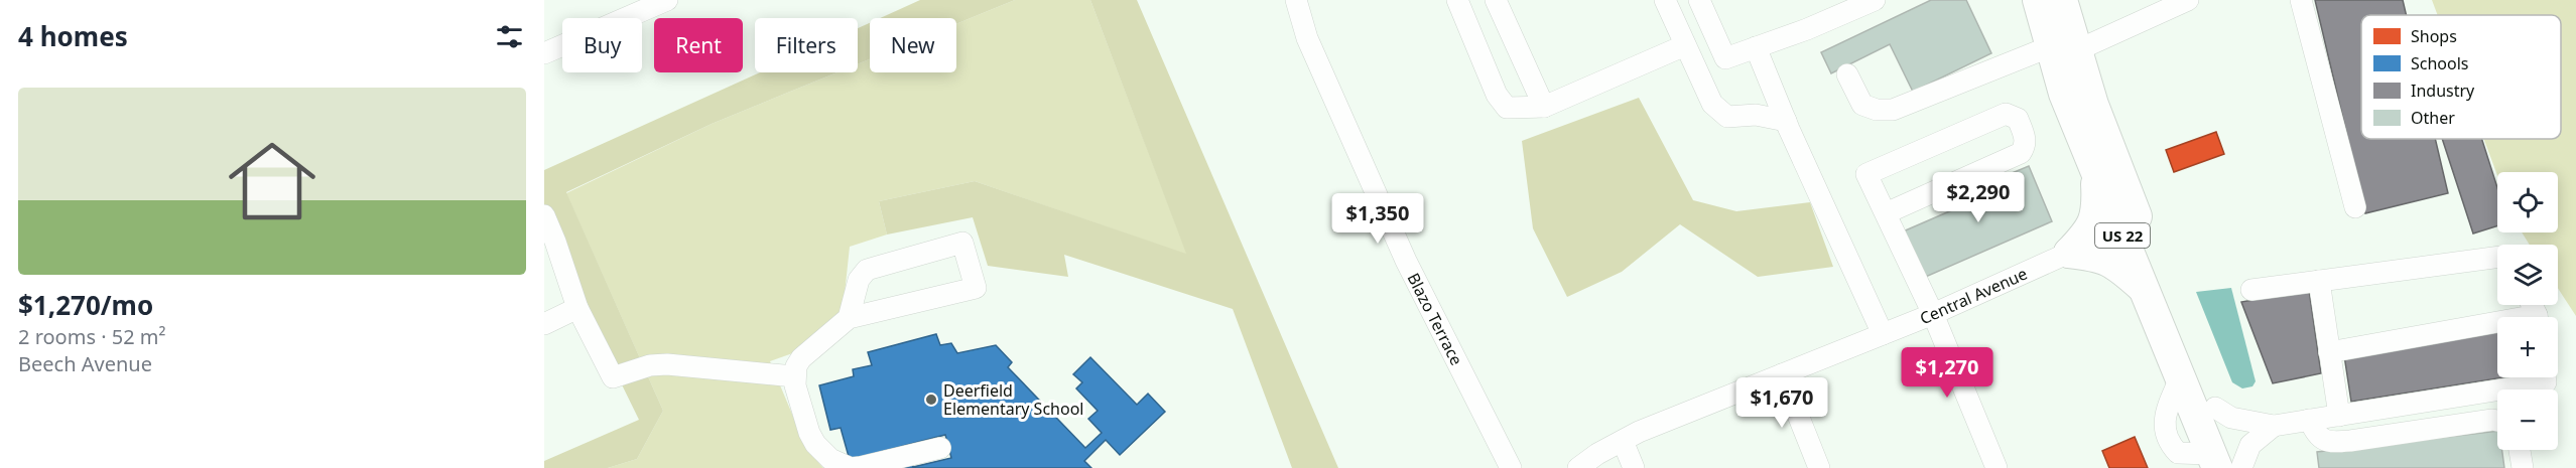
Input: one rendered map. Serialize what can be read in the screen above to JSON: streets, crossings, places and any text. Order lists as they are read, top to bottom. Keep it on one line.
{"streets":{"highway":["US 22"],"street":["Central Avenue","Blazo Terrace"]},"places":["Deerfield Elementary School"],"legend":["Shops","Schools","Industry","Other"],"page":{"heading":"4 homes","chip":["Buy","Rent","Filters","New"],"list":[{"name":"$1,270/mo","note":"2 rooms · 52 m² · Beech Avenue"}],"map_buttons":["+","−"],"price":["$2,290","$1,350","$1,270","$1,670"]}}
